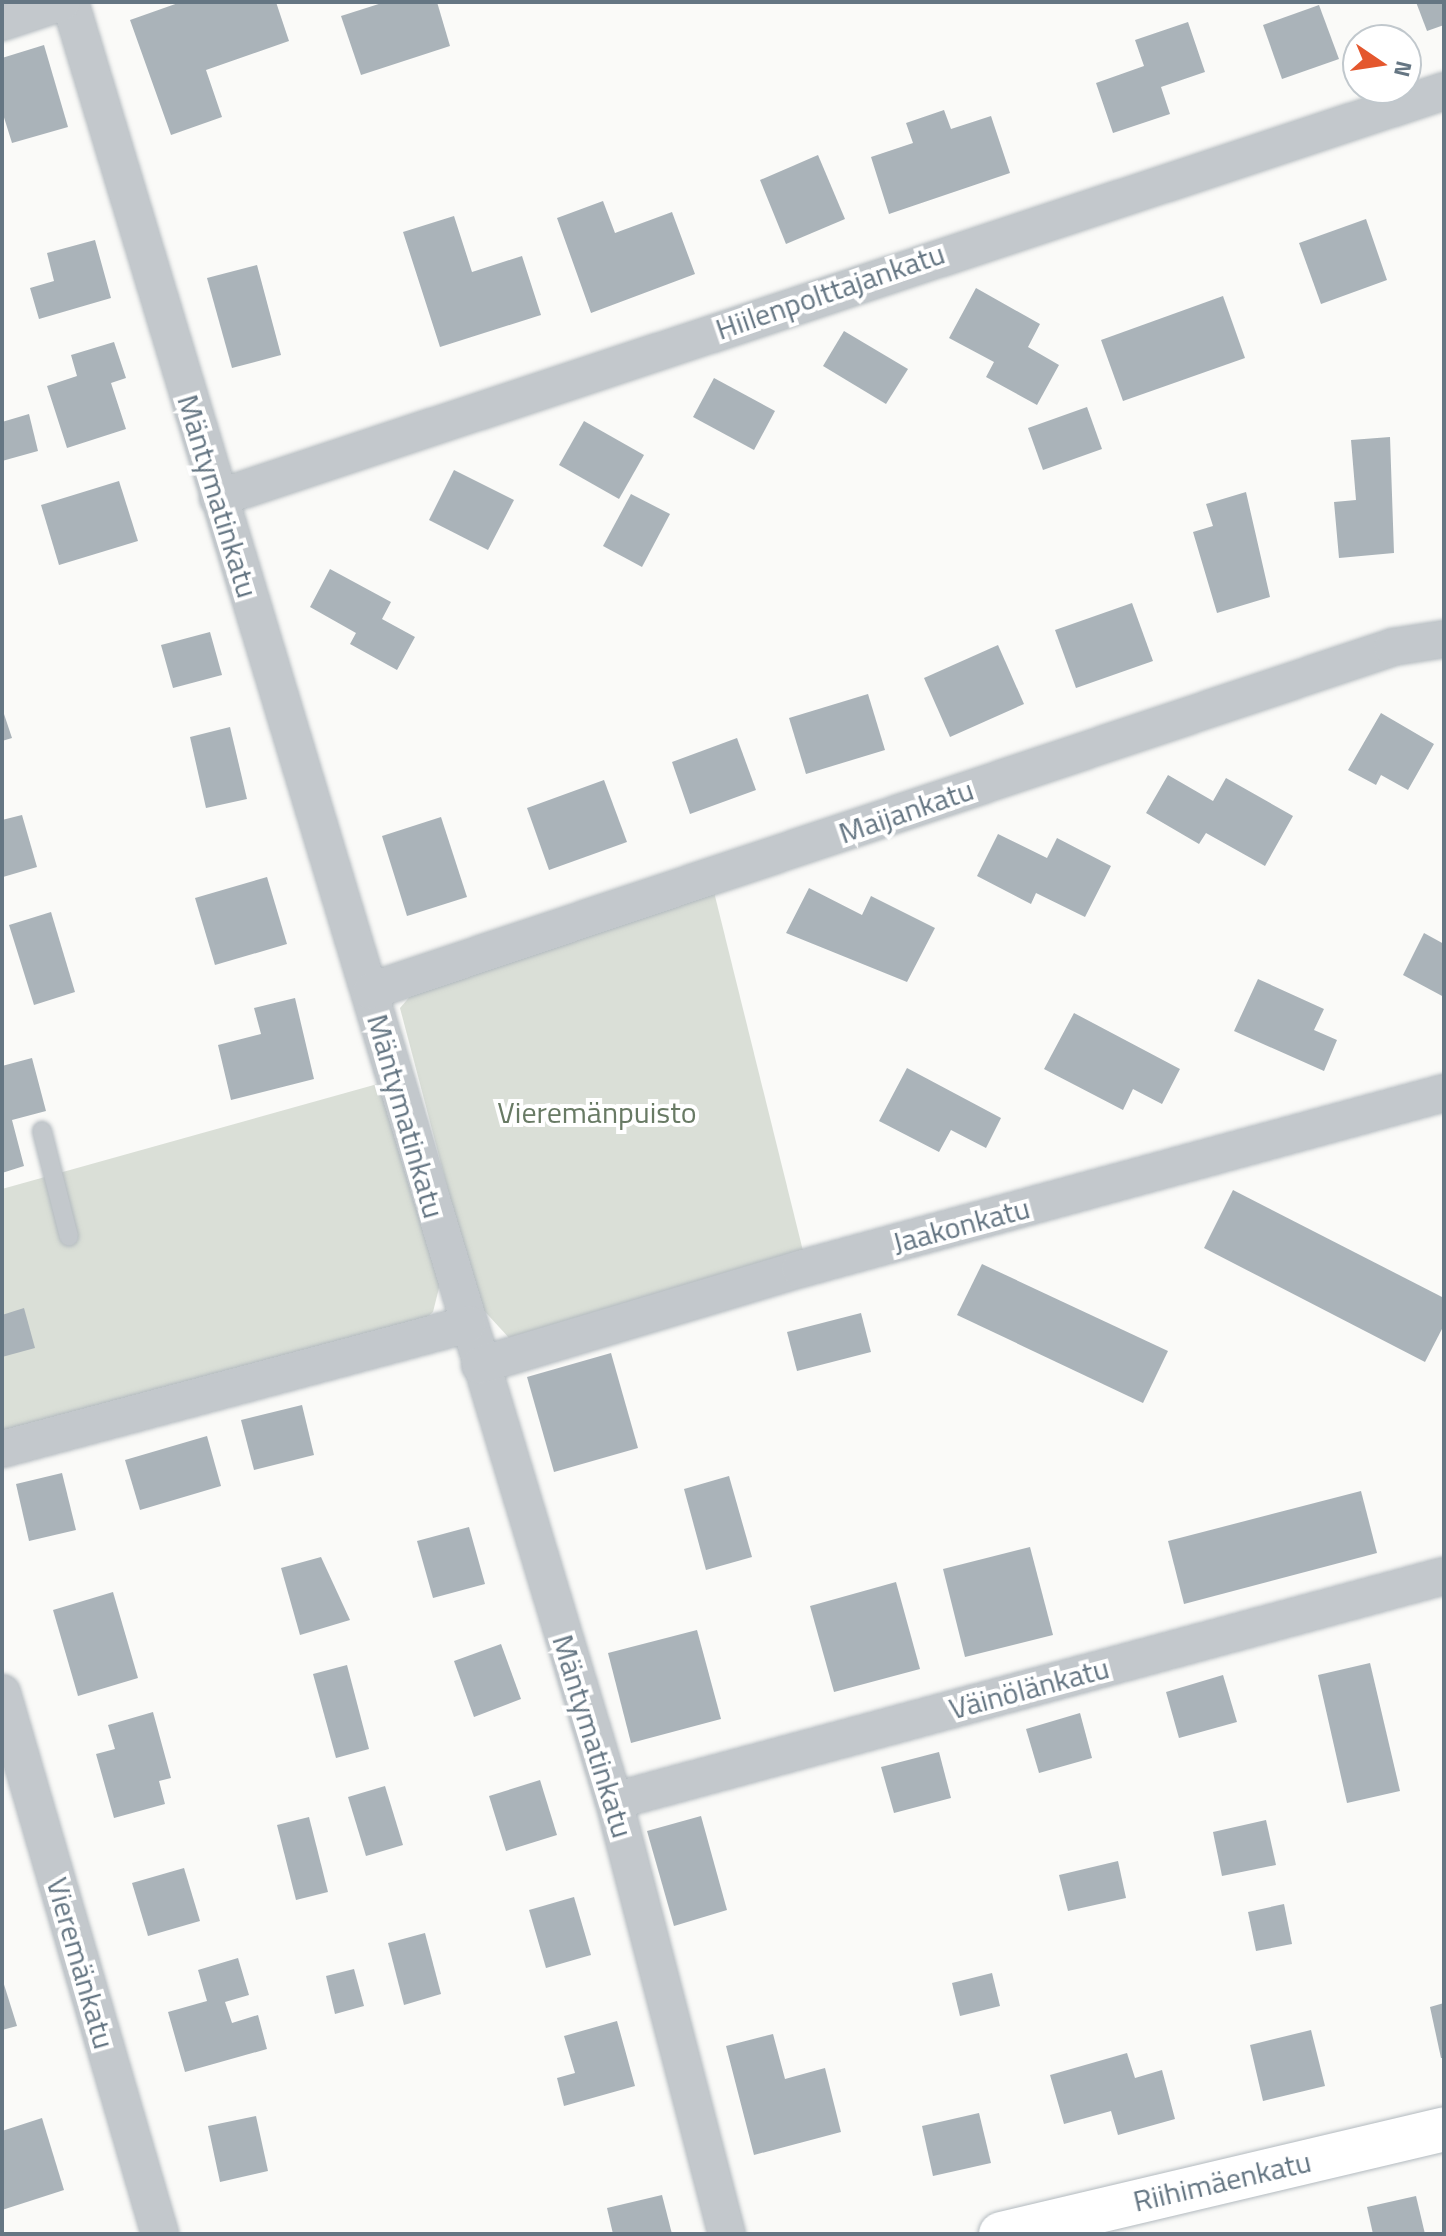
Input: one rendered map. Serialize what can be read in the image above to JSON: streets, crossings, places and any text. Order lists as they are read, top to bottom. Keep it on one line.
{"streets":{"street":["Hiilenpolttajankatu","Mäntymatinkatu","Maijankatu","Jaakonkatu","Väinölänkatu","Vieremänkatu","Riihimäenkatu"]},"crossings":[["Hiilenpolttajankatu","Mäntymatinkatu"],["Mäntymatinkatu","Maijankatu"],["Mäntymatinkatu","Jaakonkatu"],["Mäntymatinkatu","Väinölänkatu"]],"parks":["Vieremänpuisto"],"north":"right"}
